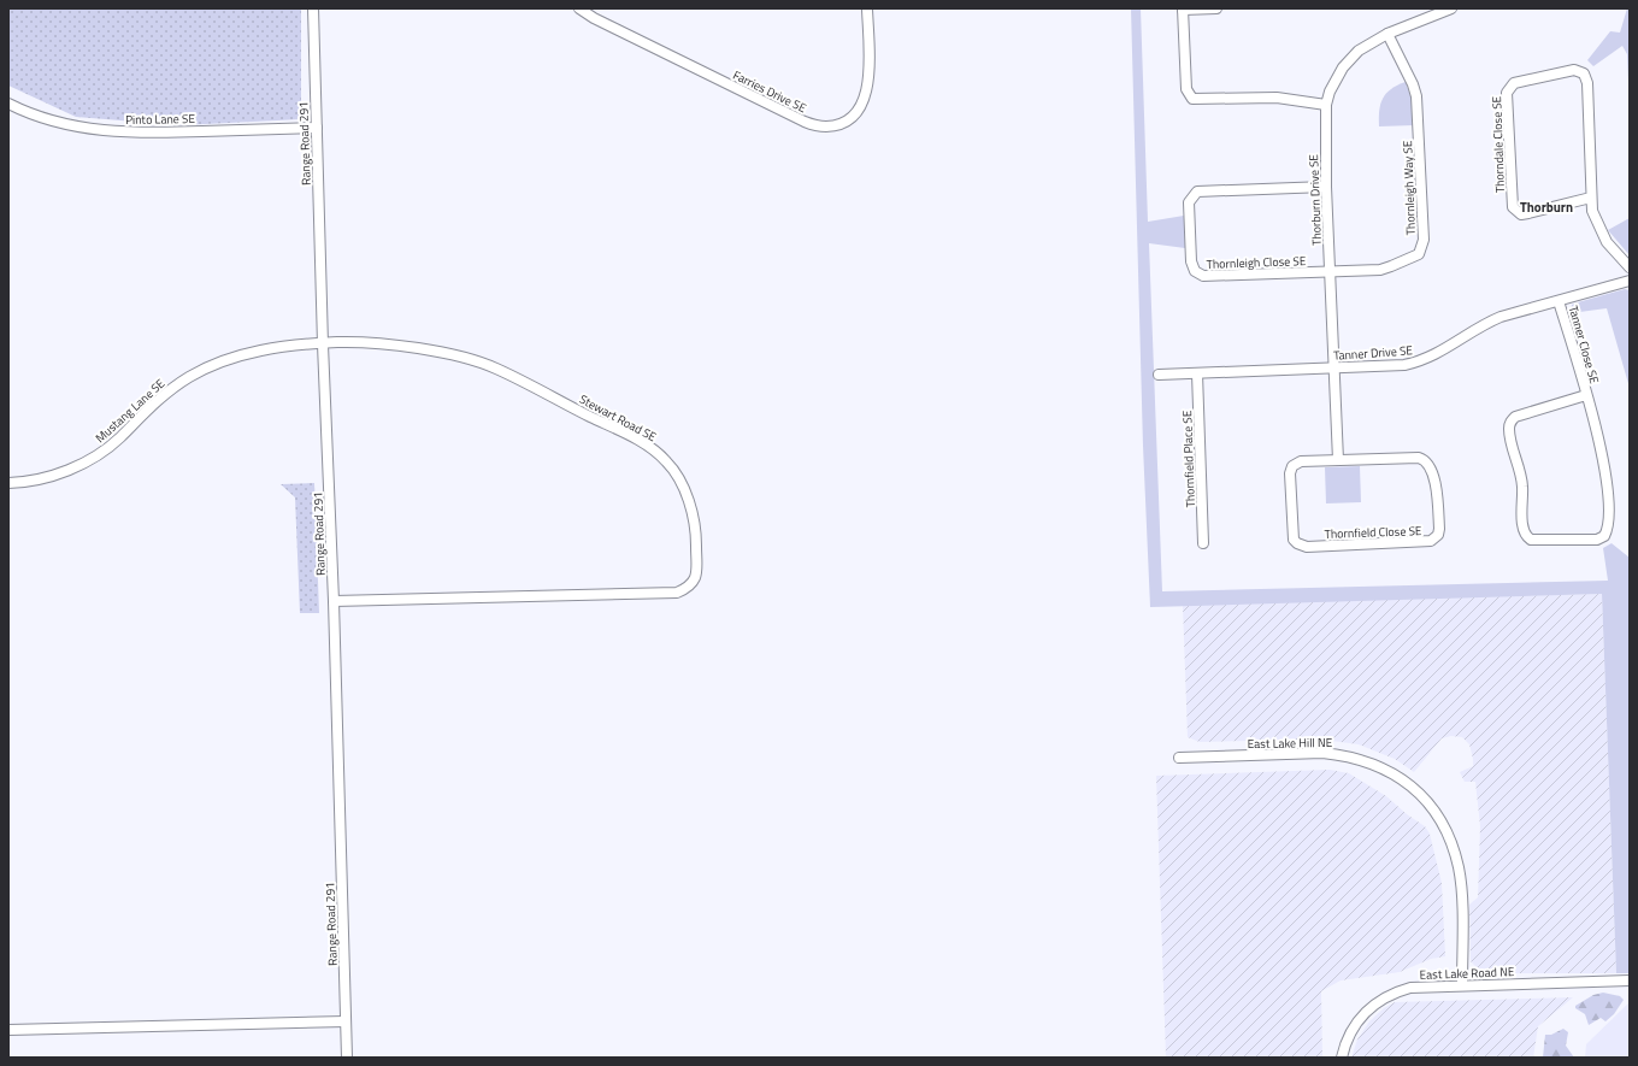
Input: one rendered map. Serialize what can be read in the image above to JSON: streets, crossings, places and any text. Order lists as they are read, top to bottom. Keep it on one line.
{"streets":{"street":["Farries Drive SE","Pinto Lane SE","Range Road 291","Thorndale Close SE","Thornleigh Way SE","Thorburn Drive SE","Thornleigh Close SE","Tanner Close SE","Tanner Drive SE","Mustang Lane SE","Stewart Road SE","Thornfield Place SE","Thornfield Close SE","East Lake Hill NE","East Lake Road NE"]},"crossings":[["Pinto Lane SE","Range Road 291"],["Range Road 291","Mustang Lane SE"],["Range Road 291","Stewart Road SE"],["Thornleigh Way SE","Thorburn Drive SE"],["Thornleigh Way SE","Thornleigh Close SE"],["Thorburn Drive SE","Thornleigh Close SE"],["Thorburn Drive SE","Tanner Drive SE"],["Thorburn Drive SE","Thornfield Close SE"],["Tanner Close SE","Tanner Drive SE"],["Tanner Drive SE","Thornfield Place SE"],["Mustang Lane SE","Stewart Road SE"],["East Lake Hill NE","East Lake Road NE"]],"districts":["Thorburn"]}
